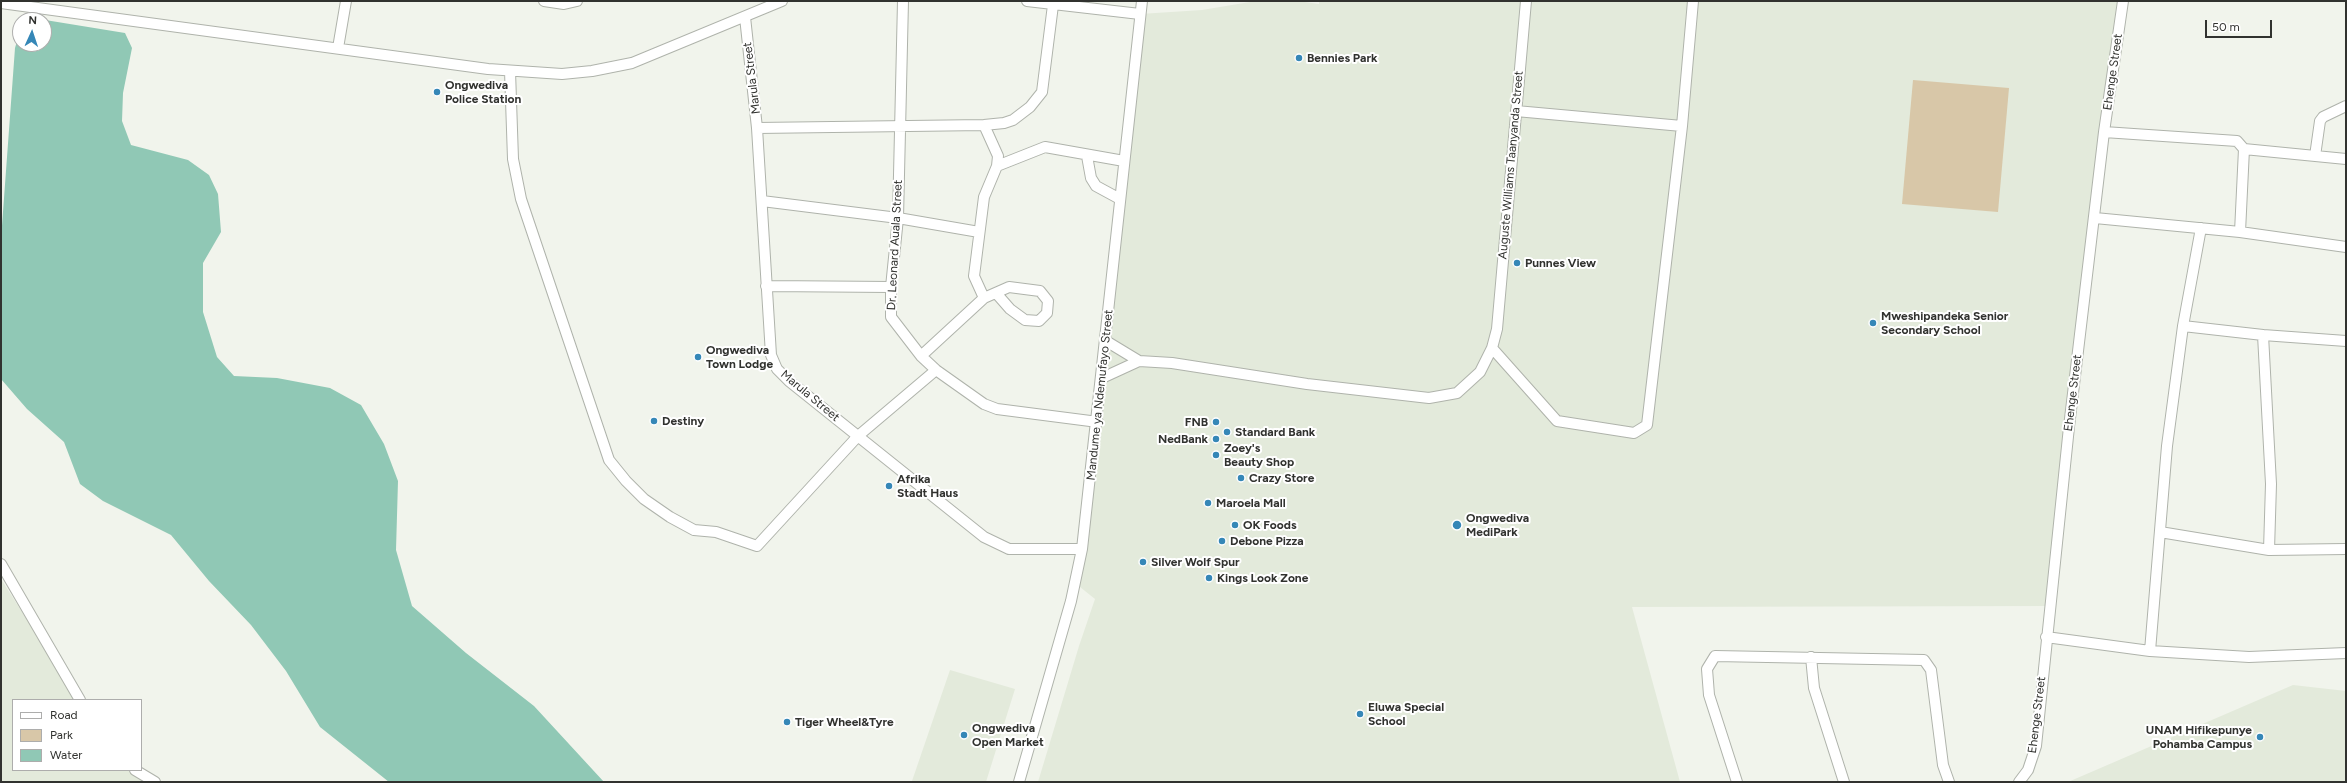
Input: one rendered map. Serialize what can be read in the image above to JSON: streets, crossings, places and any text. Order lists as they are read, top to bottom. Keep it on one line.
{"streets":{"street":["Ehenge Street","Marula Street","Auguste Williams Taanyanda Street","Dr. Leonard Auala Street","Mandume ya Ndemufayo Street"]},"crossings":[["Marula Street","Mandume ya Ndemufayo Street"],["Dr. Leonard Auala Street","Mandume ya Ndemufayo Street"]],"places":["Bennies Park","Ongwediva Police Station","Punnes View","Mweshipandeka Senior Secondary School","Ongwediva Town Lodge","Destiny","FNB","Standard Bank","NedBank","Zoey's Beauty Shop","Crazy Store","Afrika Stadt Haus","Maroela Mall","OK Foods","Ongwediva MediPark","Debone Pizza","Silver Wolf Spur","Kings Look Zone","Eluwa Special School","Tiger Wheel&Tyre","Ongwediva Open Market","UNAM Hifikepunye Pohamba Campus"],"legend":["Road","Park","Water"],"scale_bar":"50 m","north":"top"}
